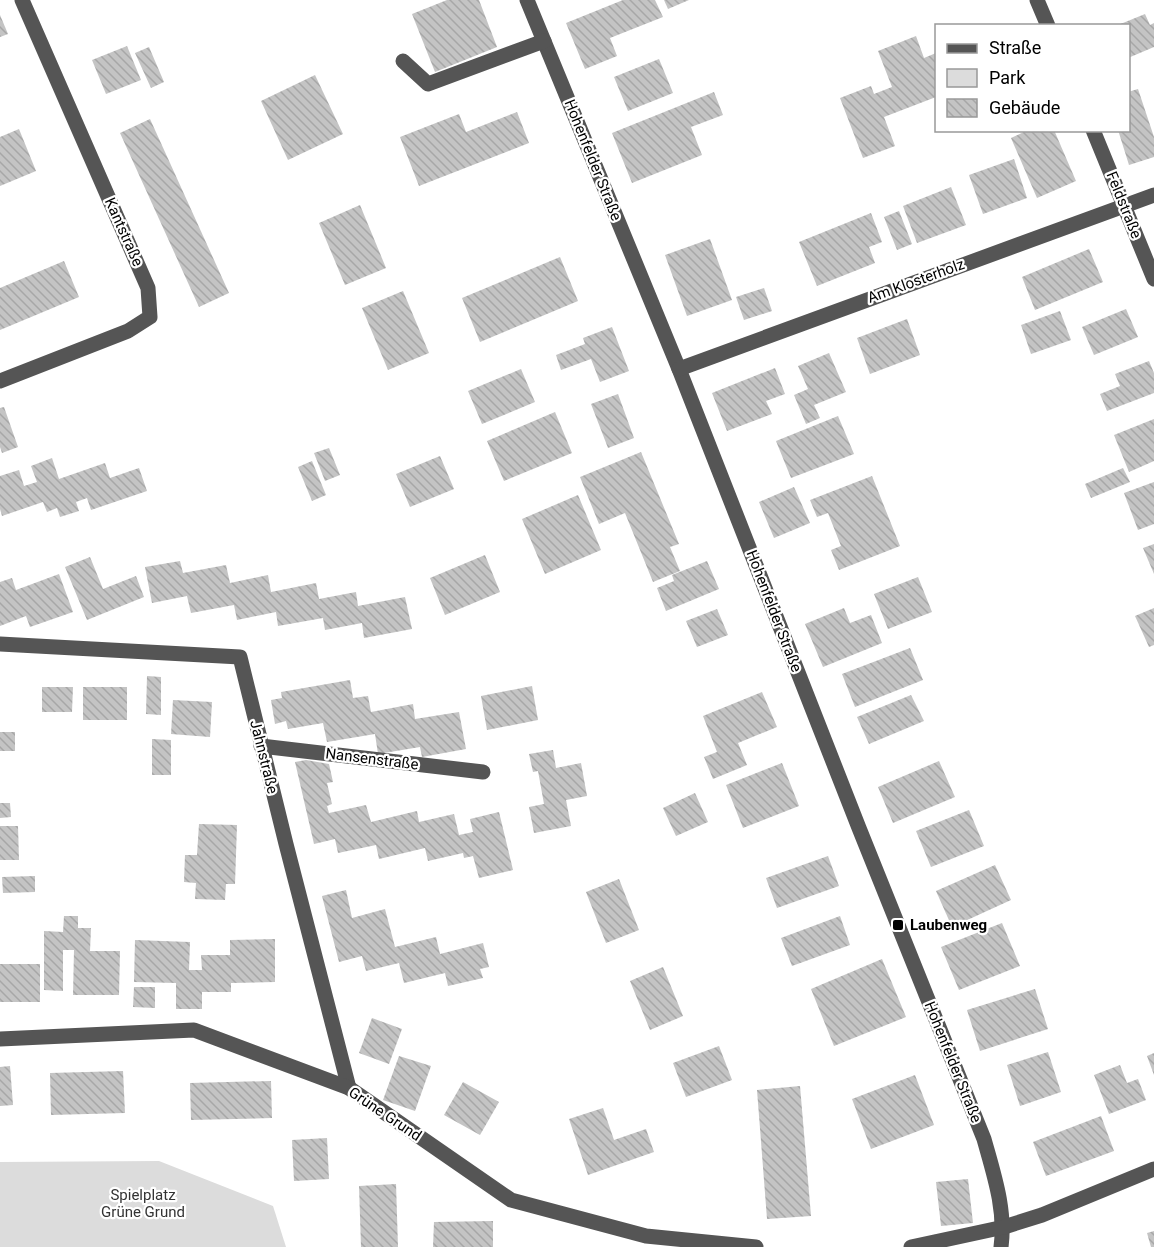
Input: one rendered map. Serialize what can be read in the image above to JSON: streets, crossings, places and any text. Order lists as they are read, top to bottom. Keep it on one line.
{"streets":{"street":["Hohenfelder Straße","Feldstraße","Kantstraße","Am Klosterholz","Jahnstraße","Nansenstraße","Grüne Grund"]},"crossings":[["Hohenfelder Straße","Am Klosterholz"],["Feldstraße","Am Klosterholz"],["Jahnstraße","Nansenstraße"],["Jahnstraße","Grüne Grund"]],"parks":["Spielplatz Grüne Grund"],"places":{"transit":["Laubenweg"]},"legend":["Straße","Park","Gebäude"]}
